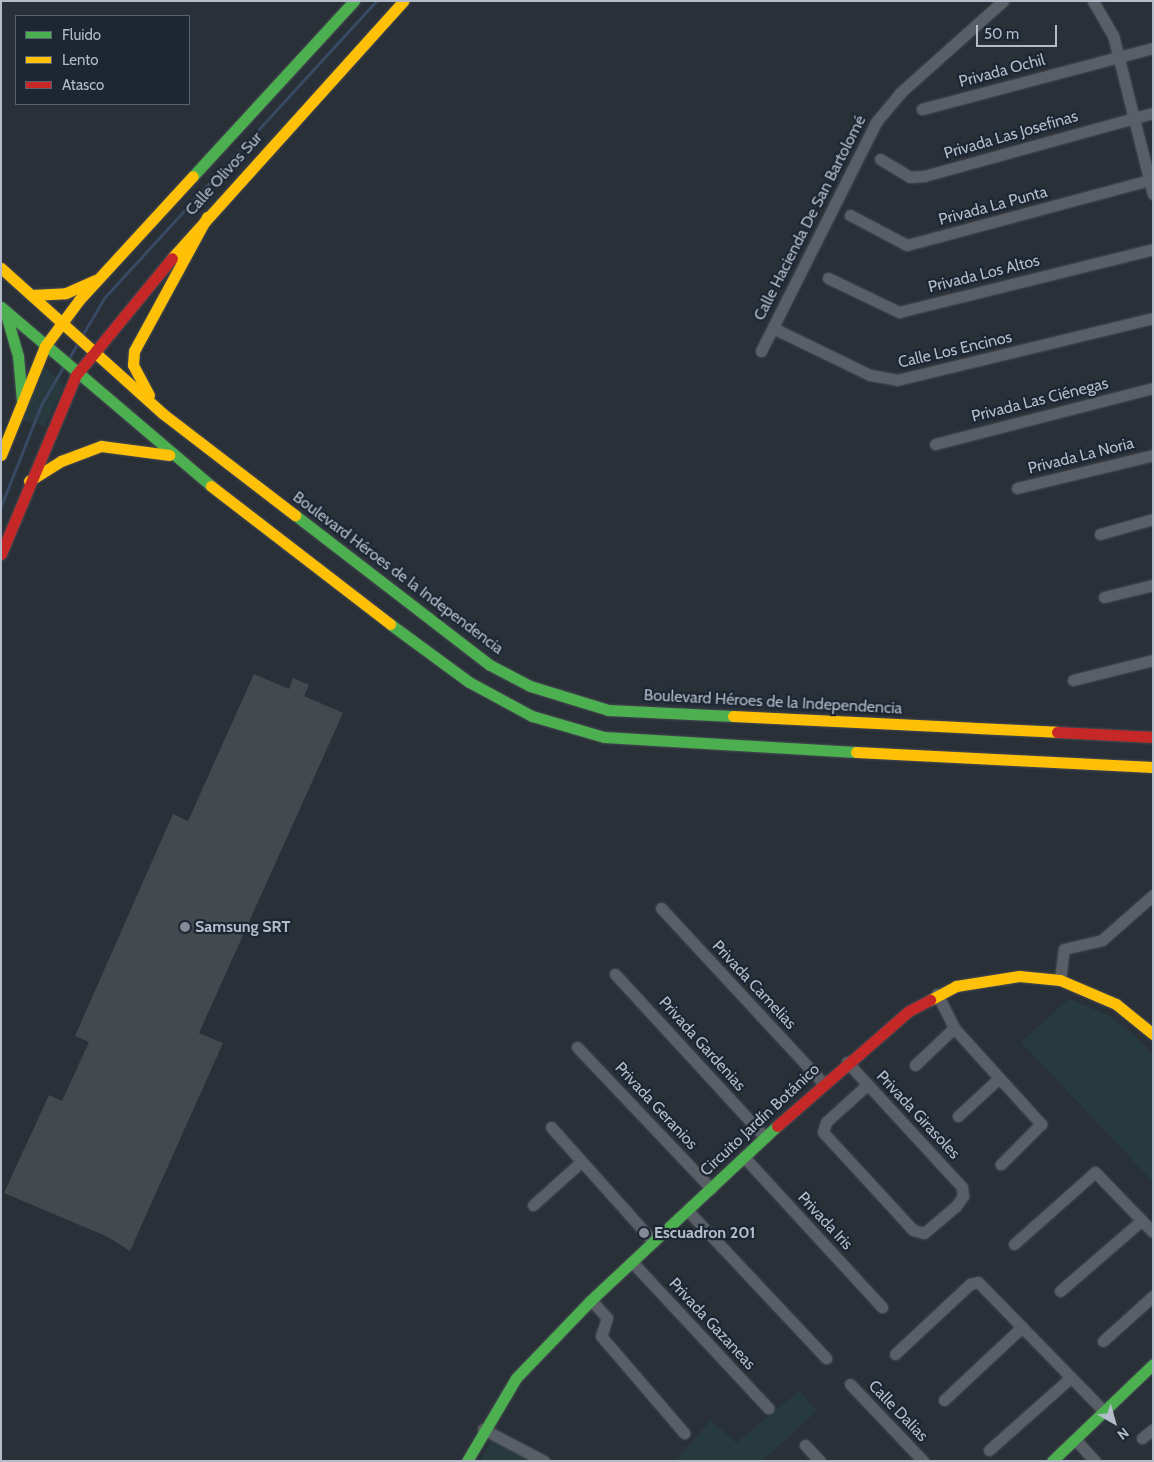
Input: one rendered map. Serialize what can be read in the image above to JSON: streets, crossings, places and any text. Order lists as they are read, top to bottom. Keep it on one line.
{"streets":{"main road":["Calle Olivos Sur","Boulevard Héroes de la Independencia","Circuito Jardín Botánico"],"street":["Privada Ochil","Privada Las Josefinas","Privada La Punta","Calle Hacienda De San Bartolomé","Privada Los Altos","Calle Los Encinos","Privada Las Ciénegas","Privada La Noria","Privada Camelias","Privada Gardenias","Privada Geranios","Privada Girasoles","Privada Iris","Privada Gazaneas","Calle Dalias"]},"crossings":[["Calle Olivos Sur","Boulevard Héroes de la Independencia"],["Calle Hacienda De San Bartolomé","Calle Los Encinos"],["Privada Camelias","Circuito Jardín Botánico"],["Privada Gardenias","Circuito Jardín Botánico"],["Privada Geranios","Circuito Jardín Botánico"],["Privada Girasoles","Circuito Jardín Botánico"],["Circuito Jardín Botánico","Privada Iris"],["Circuito Jardín Botánico","Privada Gazaneas"]],"places":["Samsung SRT","Escuadron 201"],"legend":["Fluido","Lento","Atasco"],"scale_bar":"50 m","north":"bottom right"}
